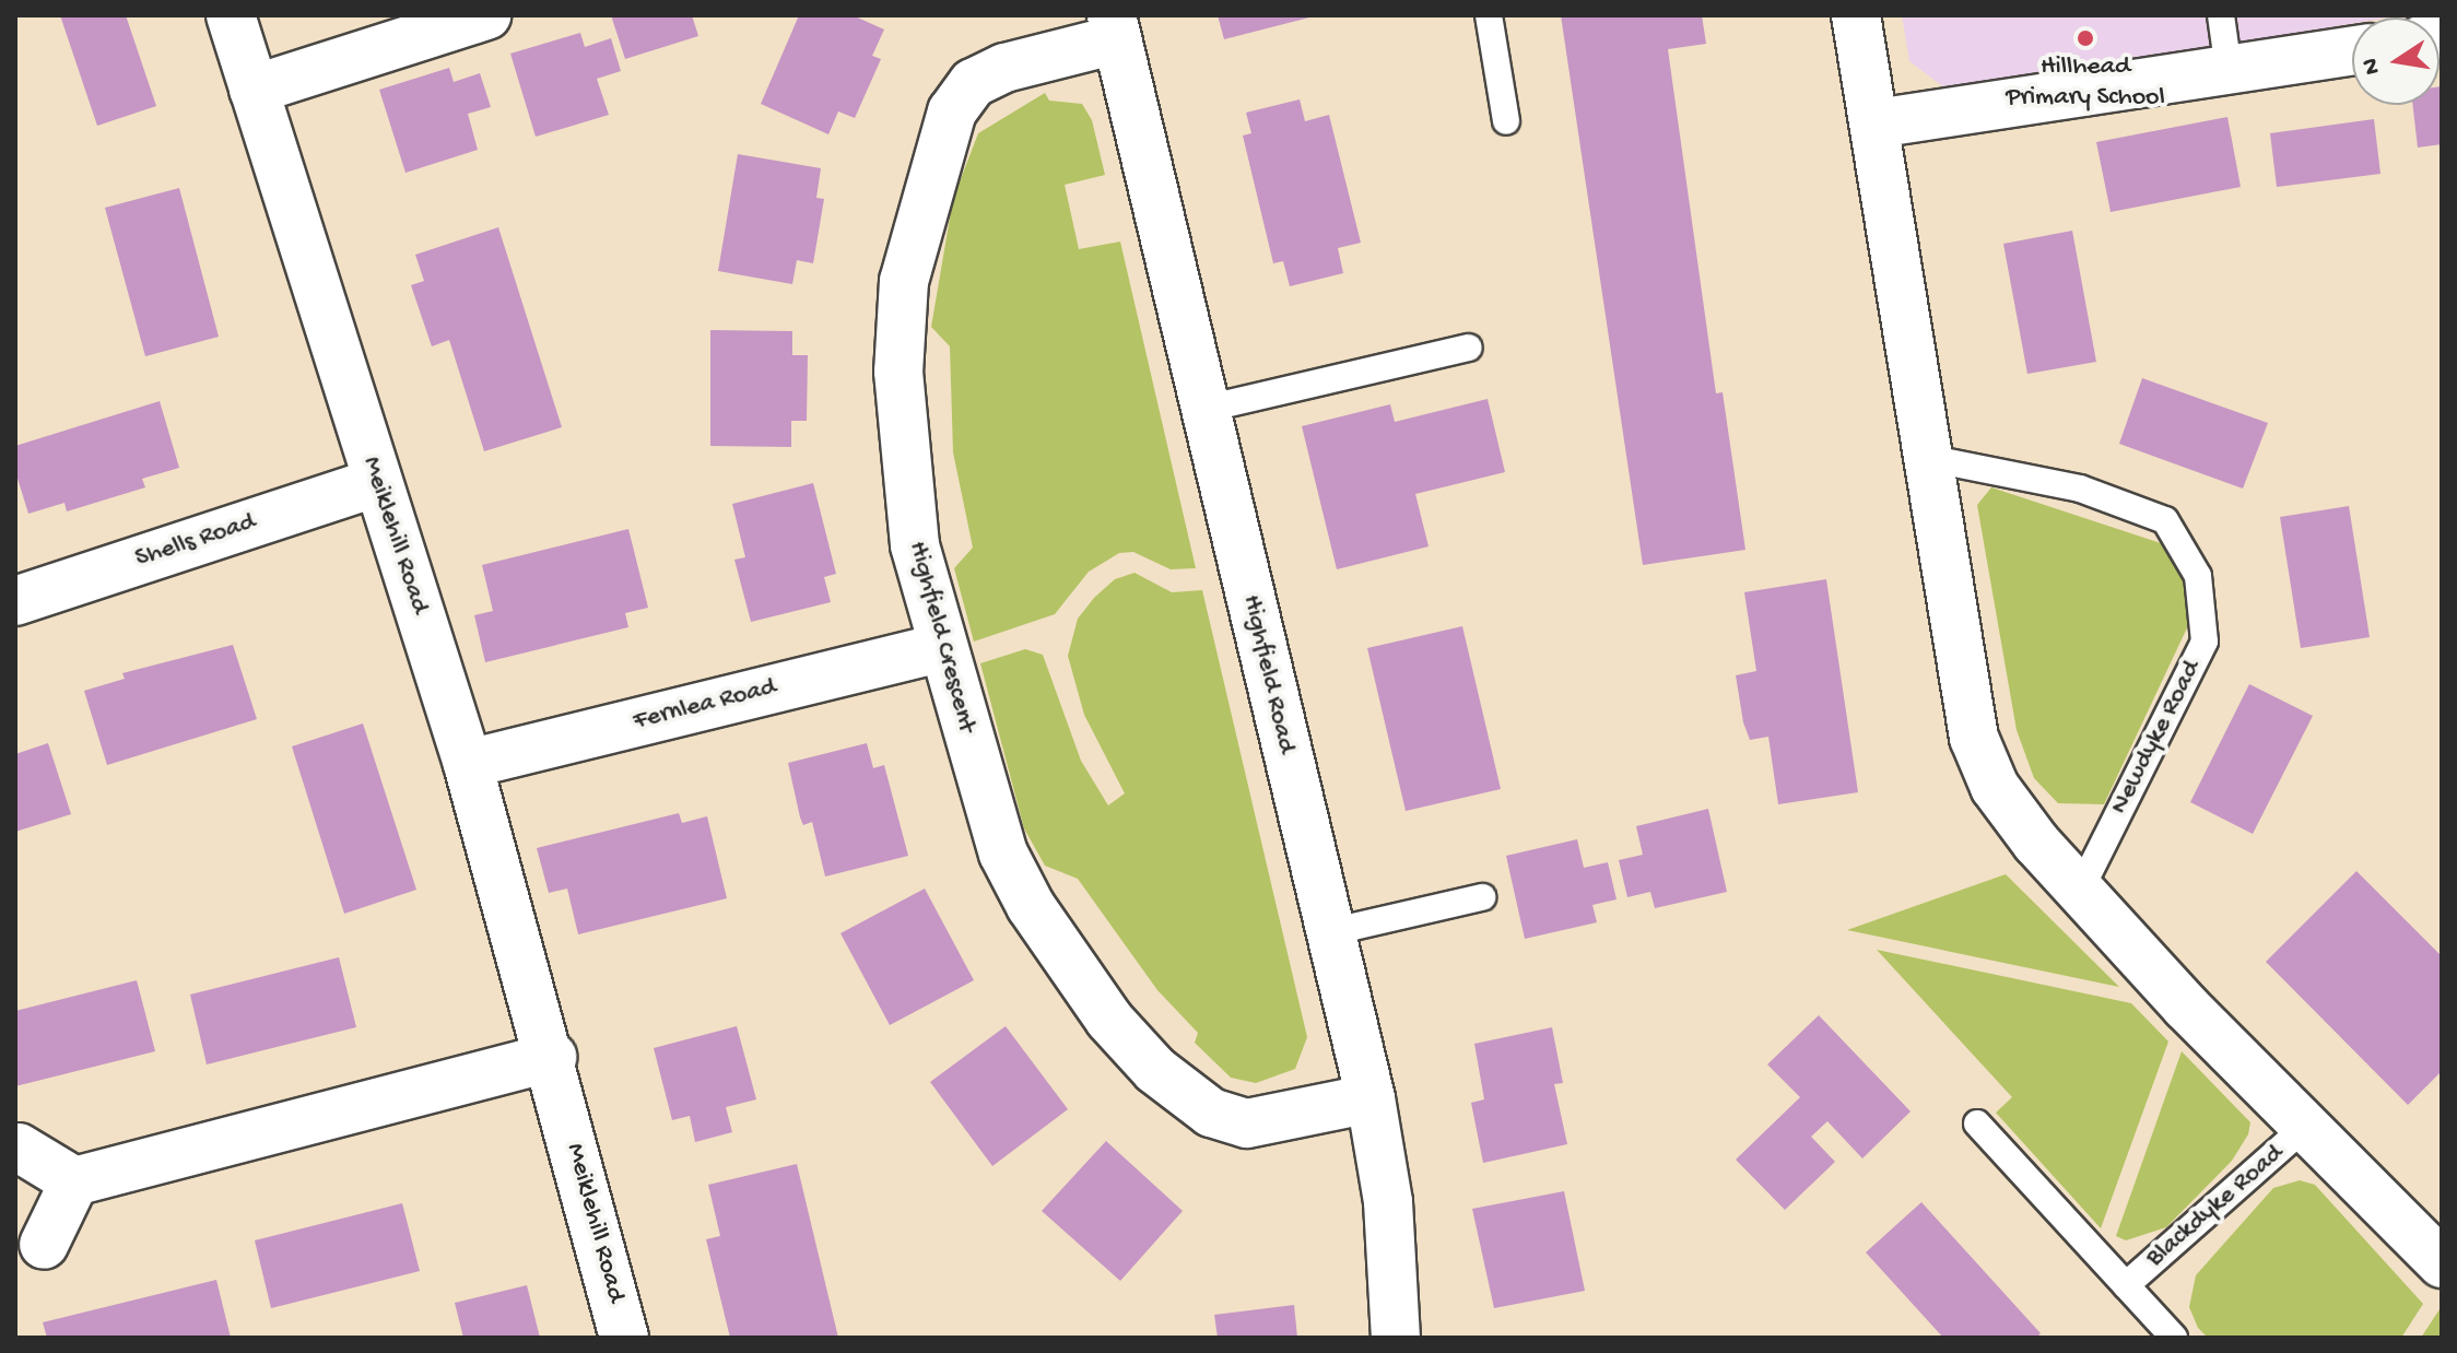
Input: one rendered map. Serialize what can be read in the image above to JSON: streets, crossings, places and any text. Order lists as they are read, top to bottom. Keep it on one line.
{"streets":{"street":["Meiklehill Road","Shells Road","Highfield Crescent","Highfield Road","Fernlea Road"],"lane":["Newdyke Road","Blackdyke Road"]},"crossings":[["Meiklehill Road","Shells Road"],["Meiklehill Road","Fernlea Road"],["Highfield Crescent","Highfield Road"],["Highfield Crescent","Fernlea Road"]],"places":["Hillhead Primary School"],"north":"left"}
